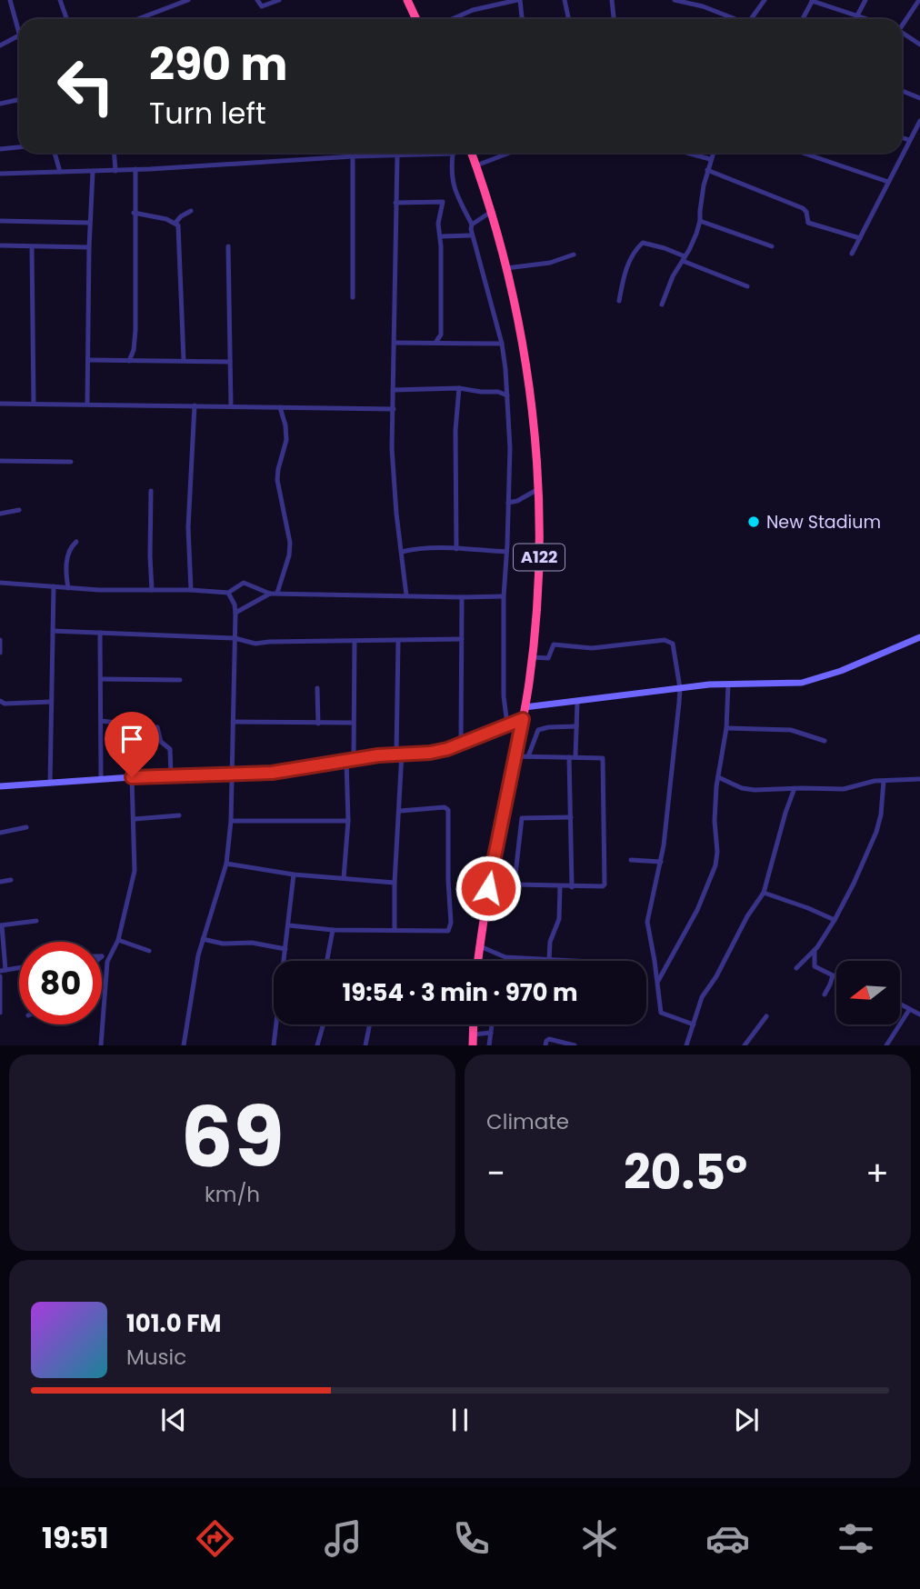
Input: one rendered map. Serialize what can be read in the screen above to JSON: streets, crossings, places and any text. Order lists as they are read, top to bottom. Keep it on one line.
{"streets":{"highway":["A122"]},"places":["New Stadium"],"north":"left","page":{"turn":["290 m","Turn left"],"limit":"80","trip":"19:54 · 3 min · 970 m","tile":[["69","km/h"],"Climate"],"heat":["−","20.5°","+"],"song":["101.0 FM","Music"],"tabs":"19:51"}}
